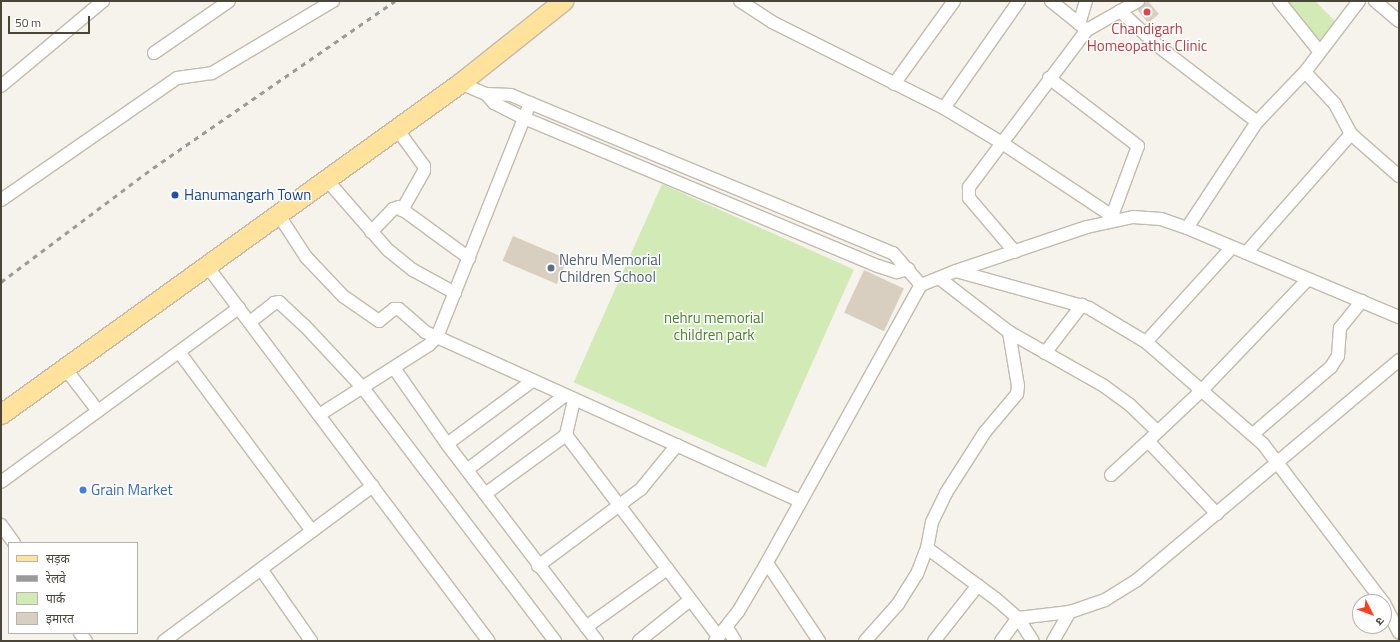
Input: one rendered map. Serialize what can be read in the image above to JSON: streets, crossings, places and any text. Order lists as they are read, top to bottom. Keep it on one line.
{"parks":["nehru memorial children park"],"places":["Chandigarh Homeopathic Clinic","Hanumangarh Town","Nehru Memorial Children School","Grain Market"],"legend":["सड़क","रेलवे","पार्क","इमारत"],"scale_bar":"50 m","north":"bottom right"}
